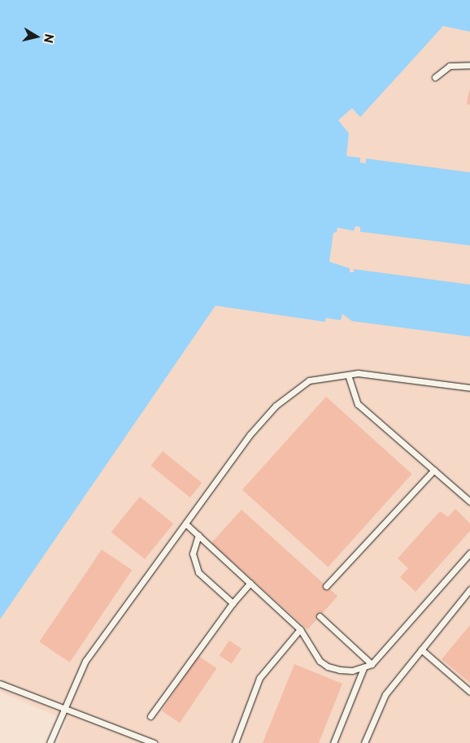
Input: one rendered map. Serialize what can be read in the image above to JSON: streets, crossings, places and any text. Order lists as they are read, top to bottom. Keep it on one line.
{"north":"right"}
